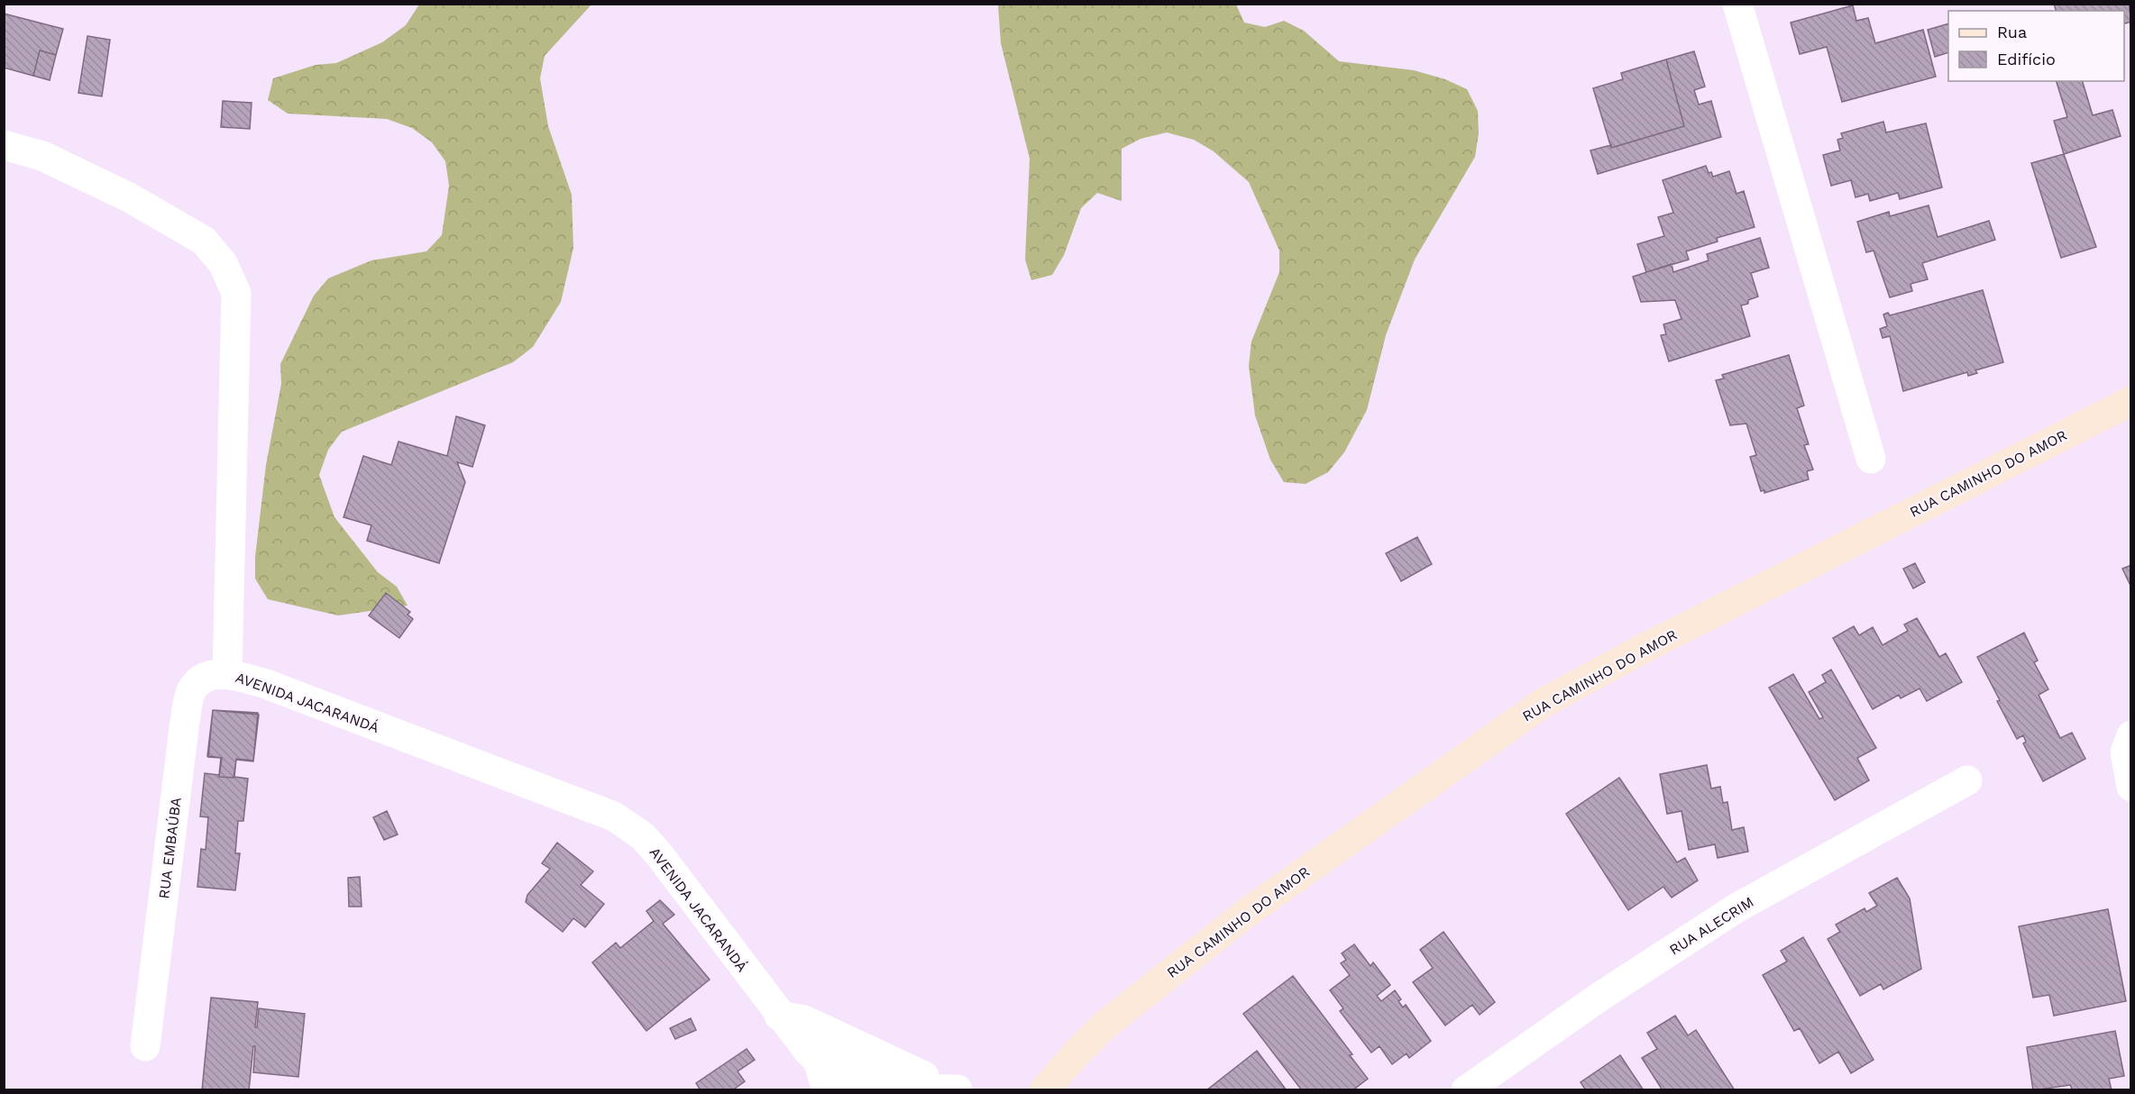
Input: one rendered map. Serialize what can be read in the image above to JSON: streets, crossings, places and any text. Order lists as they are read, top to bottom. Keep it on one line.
{"streets":{"street":["RUA CAMINHO DO AMOR","AVENIDA JACARANDÁ","RUA EMBAÚBA","RUA ALECRIM"]},"crossings":[["AVENIDA JACARANDÁ","RUA EMBAÚBA"]],"legend":["Rua","Edifício"]}
